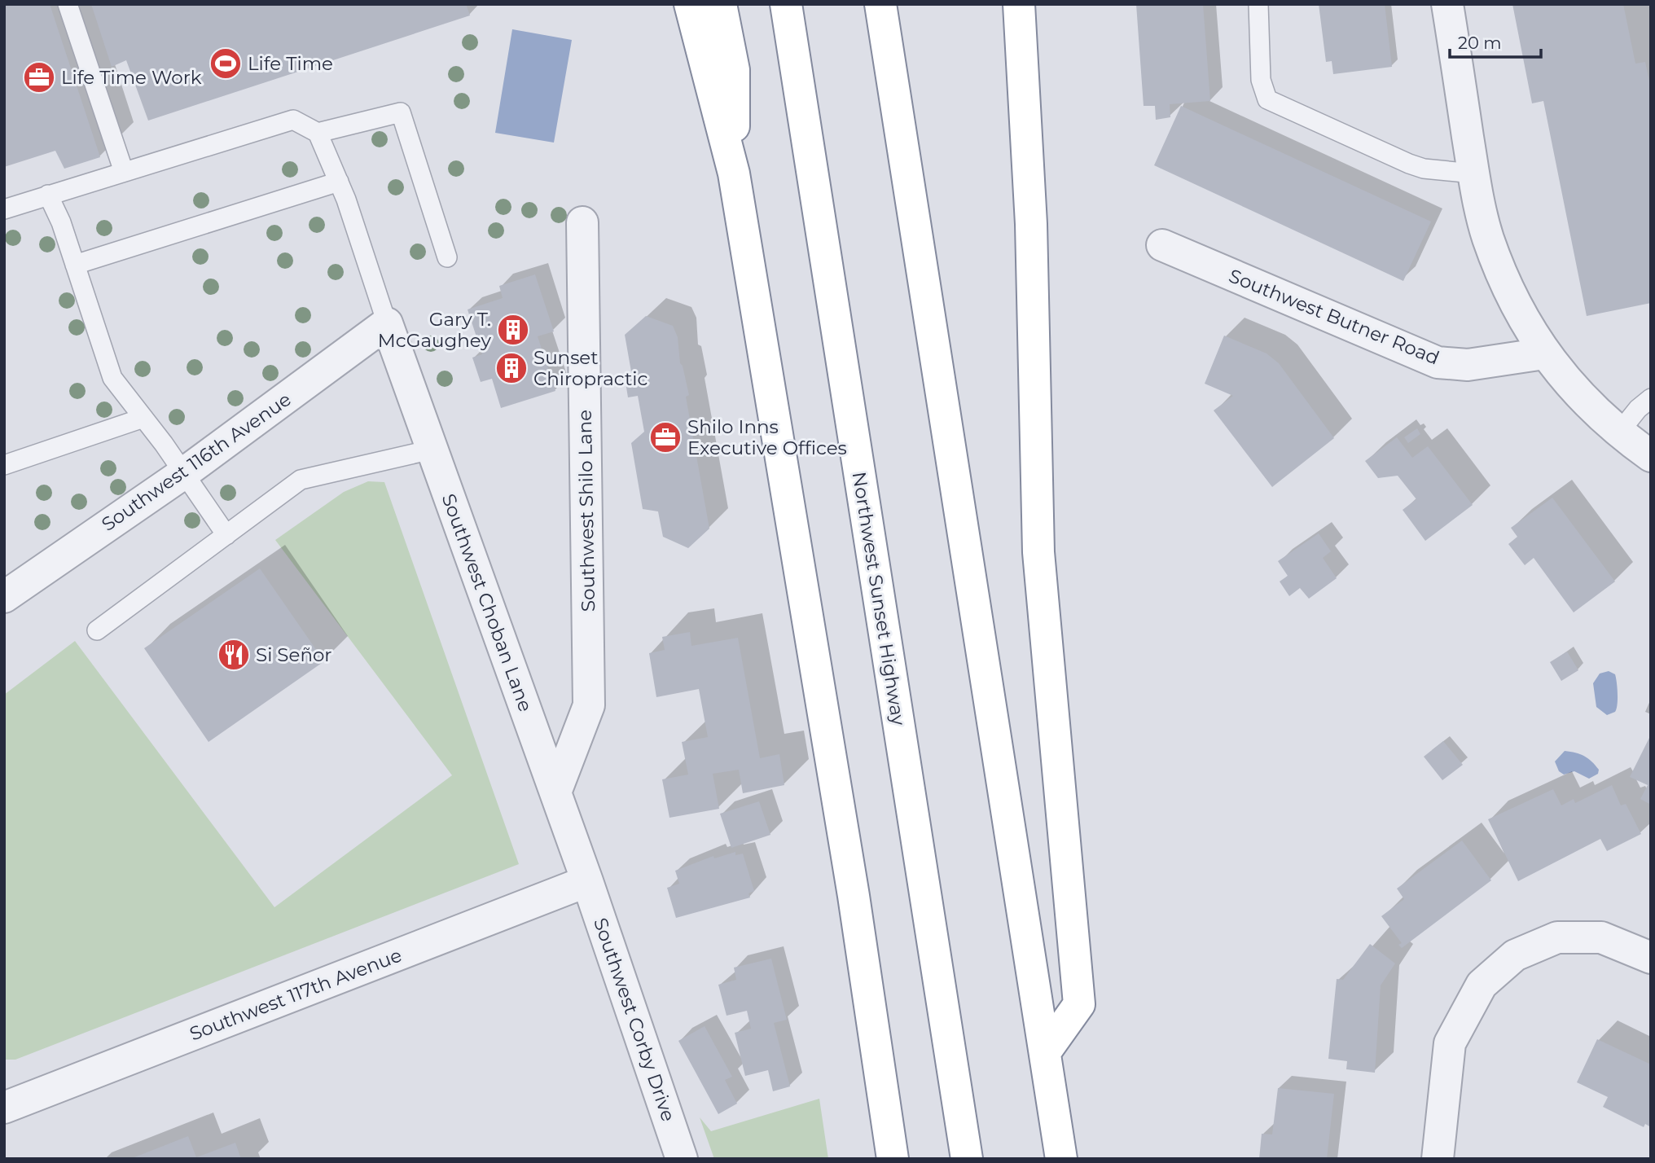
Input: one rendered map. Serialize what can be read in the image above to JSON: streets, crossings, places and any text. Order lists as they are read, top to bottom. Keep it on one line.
{"streets":{"highway":["Northwest Sunset Highway"],"street":["Southwest Butner Road","Southwest 116th Avenue","Southwest Shilo Lane","Southwest Choban Lane","Southwest 117th Avenue","Southwest Corby Drive"]},"crossings":[["Southwest 116th Avenue","Southwest Choban Lane"],["Southwest Shilo Lane","Southwest Choban Lane"],["Southwest Choban Lane","Southwest 117th Avenue"],["Southwest Choban Lane","Southwest Corby Drive"],["Southwest 117th Avenue","Southwest Corby Drive"]],"places":{"sports":["Life Time"],"office":["Life Time Work","Shilo Inns Executive Offices"],"building":["Gary T. McGaughey","Sunset Chiropractic"],"restaurant":["Si Señor"]},"scale_bar":"20 m"}
